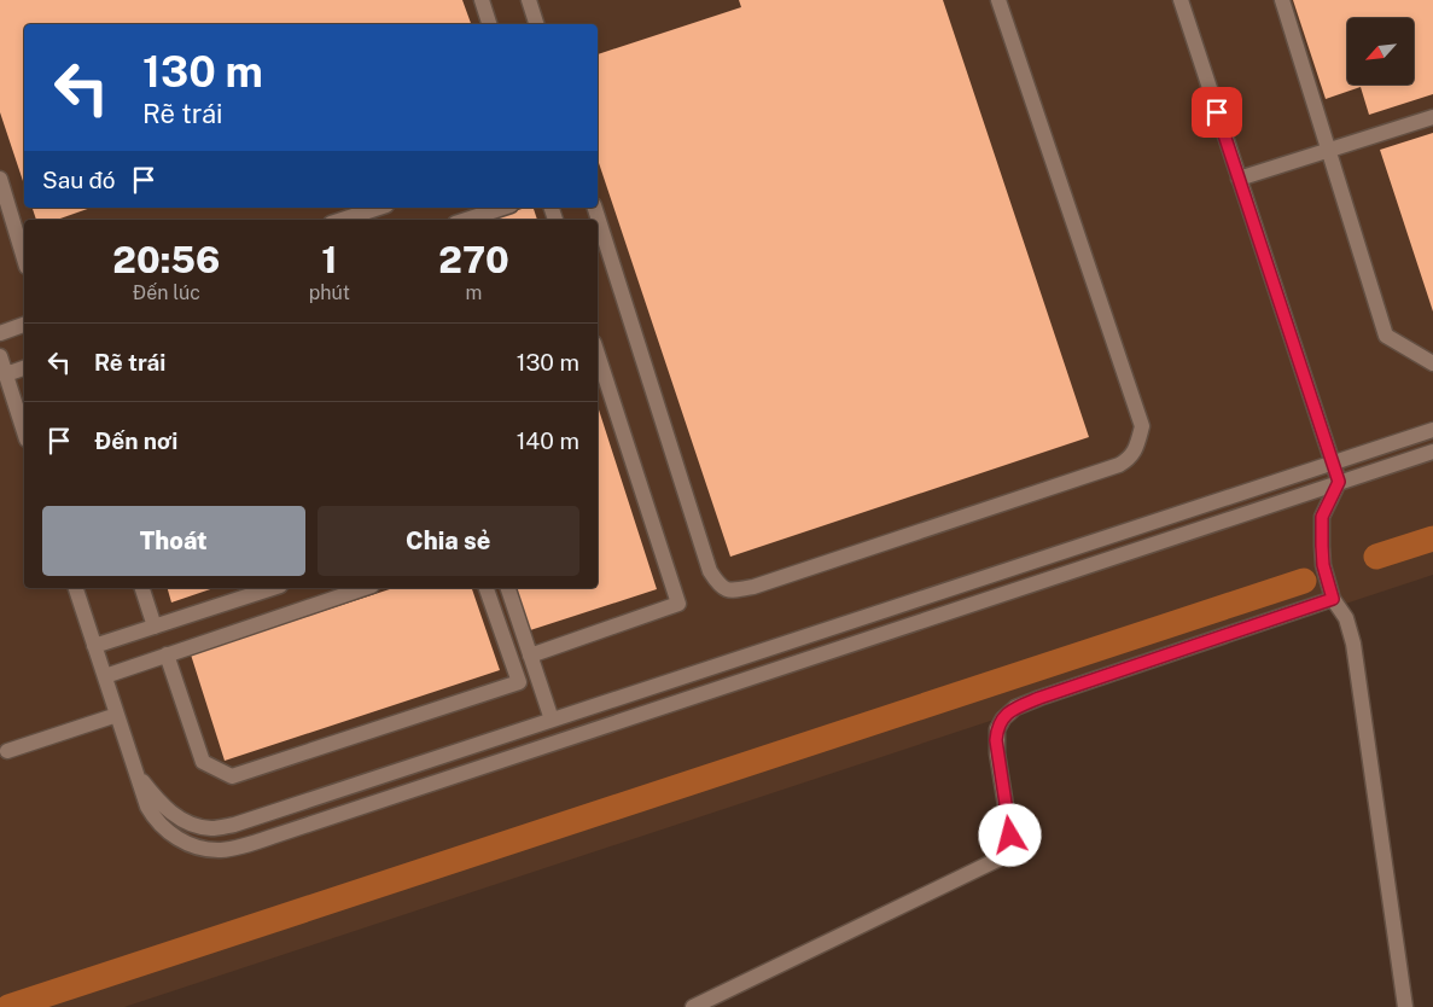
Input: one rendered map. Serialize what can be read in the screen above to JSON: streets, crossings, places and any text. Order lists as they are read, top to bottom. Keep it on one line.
{"north":"bottom left","page":{"turn":["130 m","Rẽ trái"],"then":"Sau đó","eta":["20:56","Đến lúc","1","phút","270","m"],"list":[{"name":"Rẽ trái","value":"130 m"},{"name":"Đến nơi","value":"140 m"}],"buttons":["Thoát","Chia sẻ"]}}
